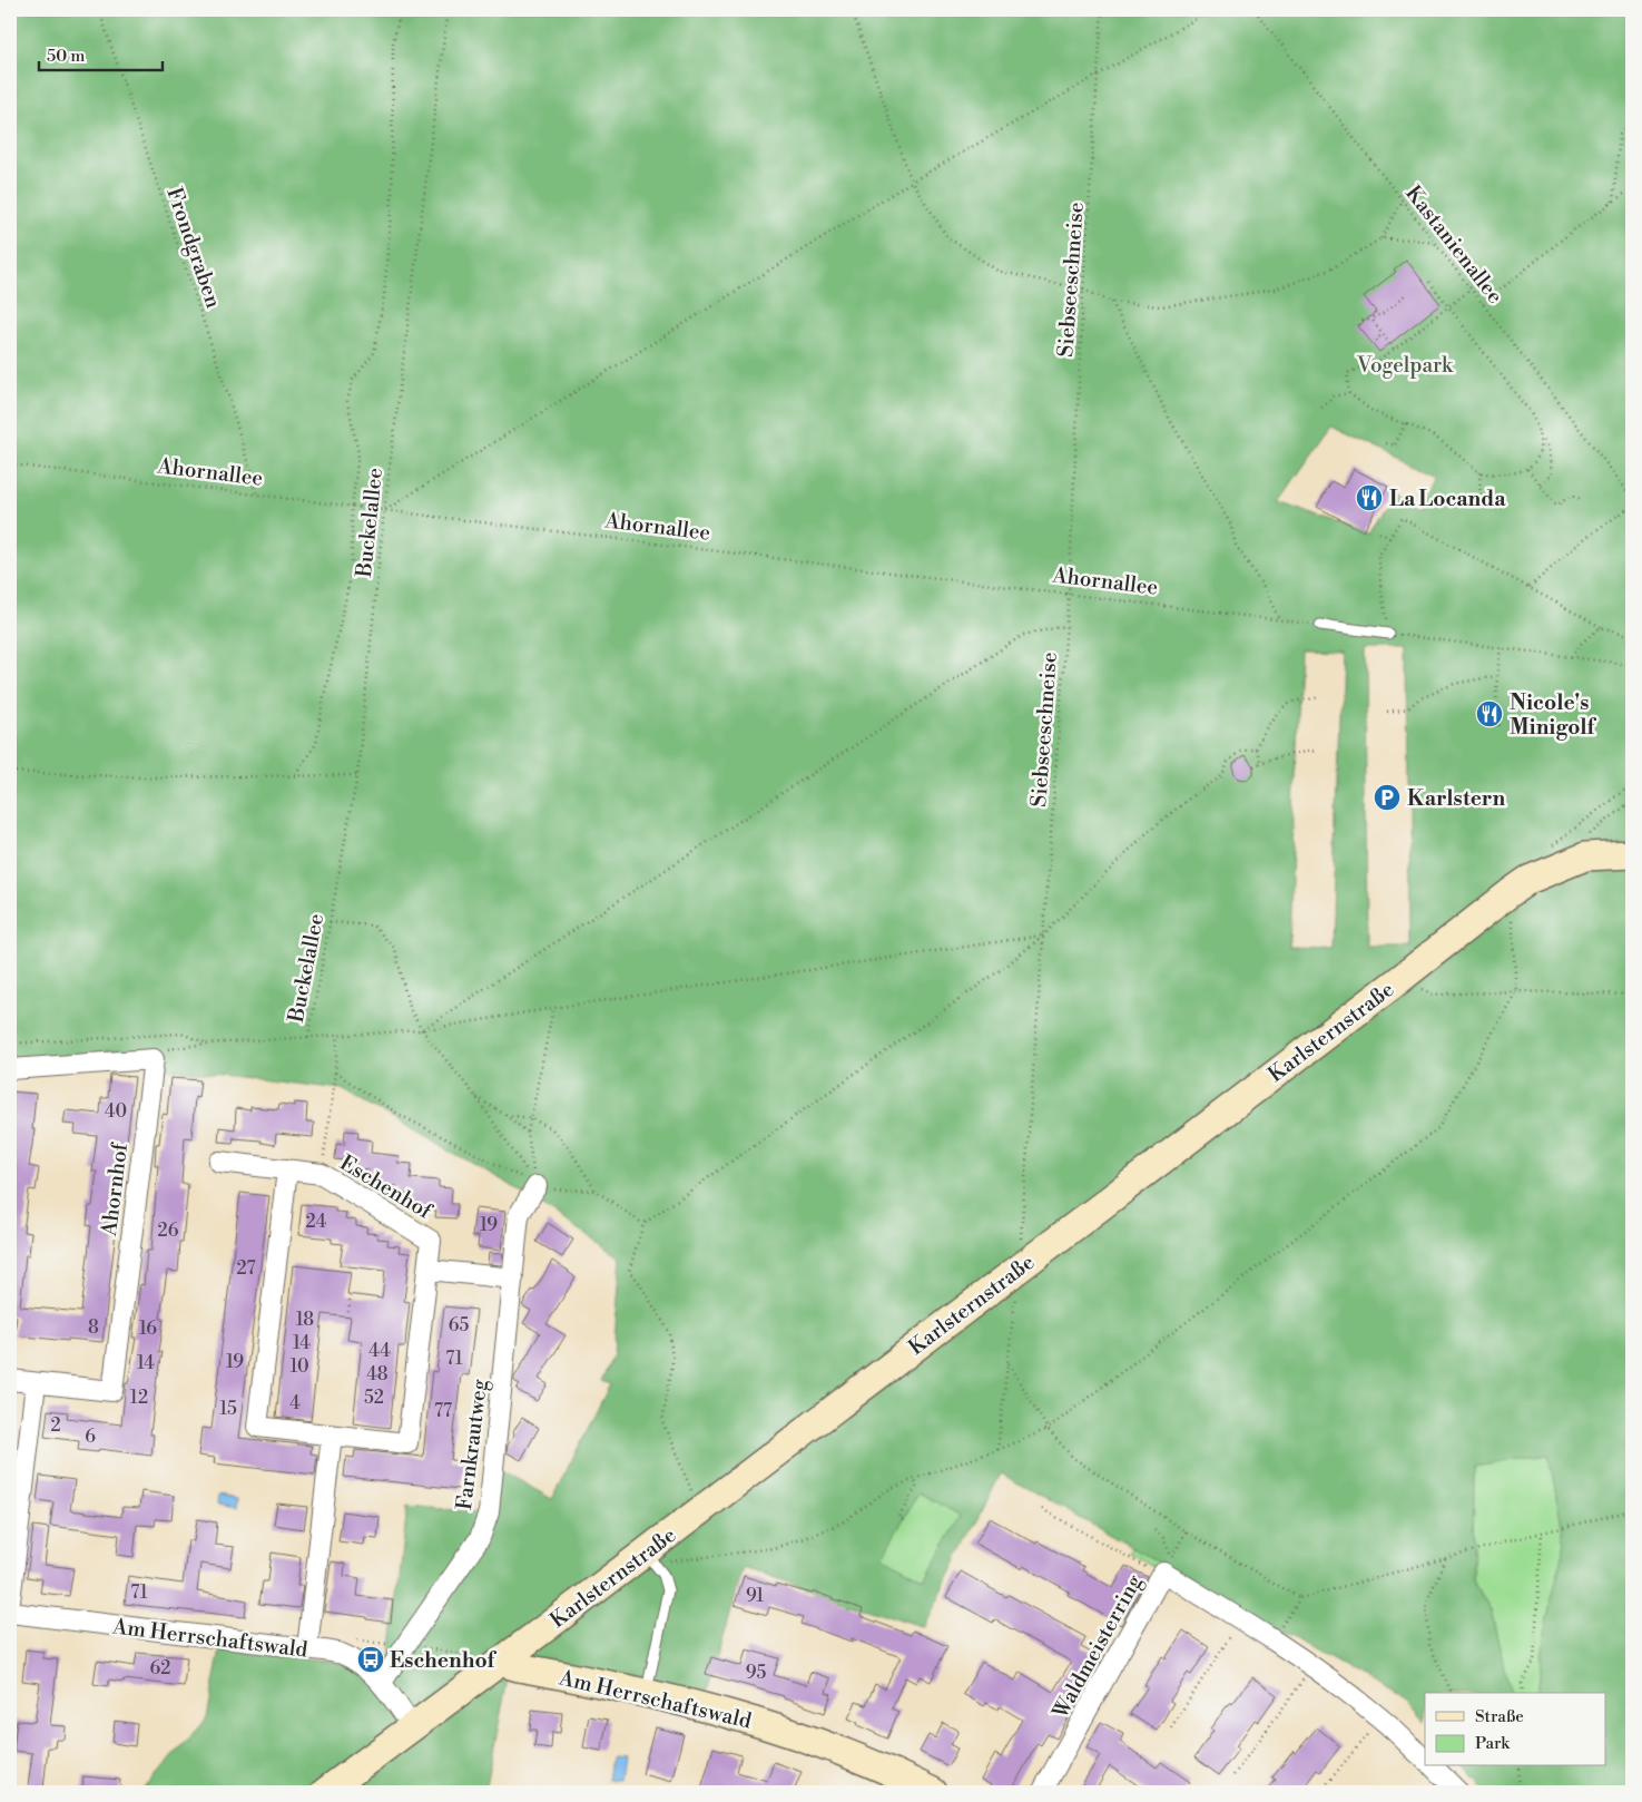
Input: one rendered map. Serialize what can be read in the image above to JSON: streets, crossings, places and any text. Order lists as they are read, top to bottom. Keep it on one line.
{"streets":{"street":["Karlsternstraße","Eschenhof","Ahornhof","Farnkrautweg","Am Herrschaftswald","Waldmeisterring"],"path":["Kastanienallee","Frondgraben","Siebseeschneise","Ahornallee","Buckelallee"]},"crossings":[["Frondgraben","Ahornallee"],["Siebseeschneise","Ahornallee"],["Siebseeschneise","Karlsternstraße"],["Ahornallee","Buckelallee"],["Karlsternstraße","Am Herrschaftswald"],["Farnkrautweg","Am Herrschaftswald"]],"parks":["Vogelpark"],"places":{"restaurant":["La Locanda","Nicole's Minigolf"],"parking":["Karlstern"],"bus stop":["Eschenhof"]},"house_numbers":["40","24","19","26","27","18","65","8","16","14","44","71","19","14","10","48","12","52","4","15","77","2","6","71","91","62","95"],"legend":["Straße","Park"],"scale_bar":"50 m"}
